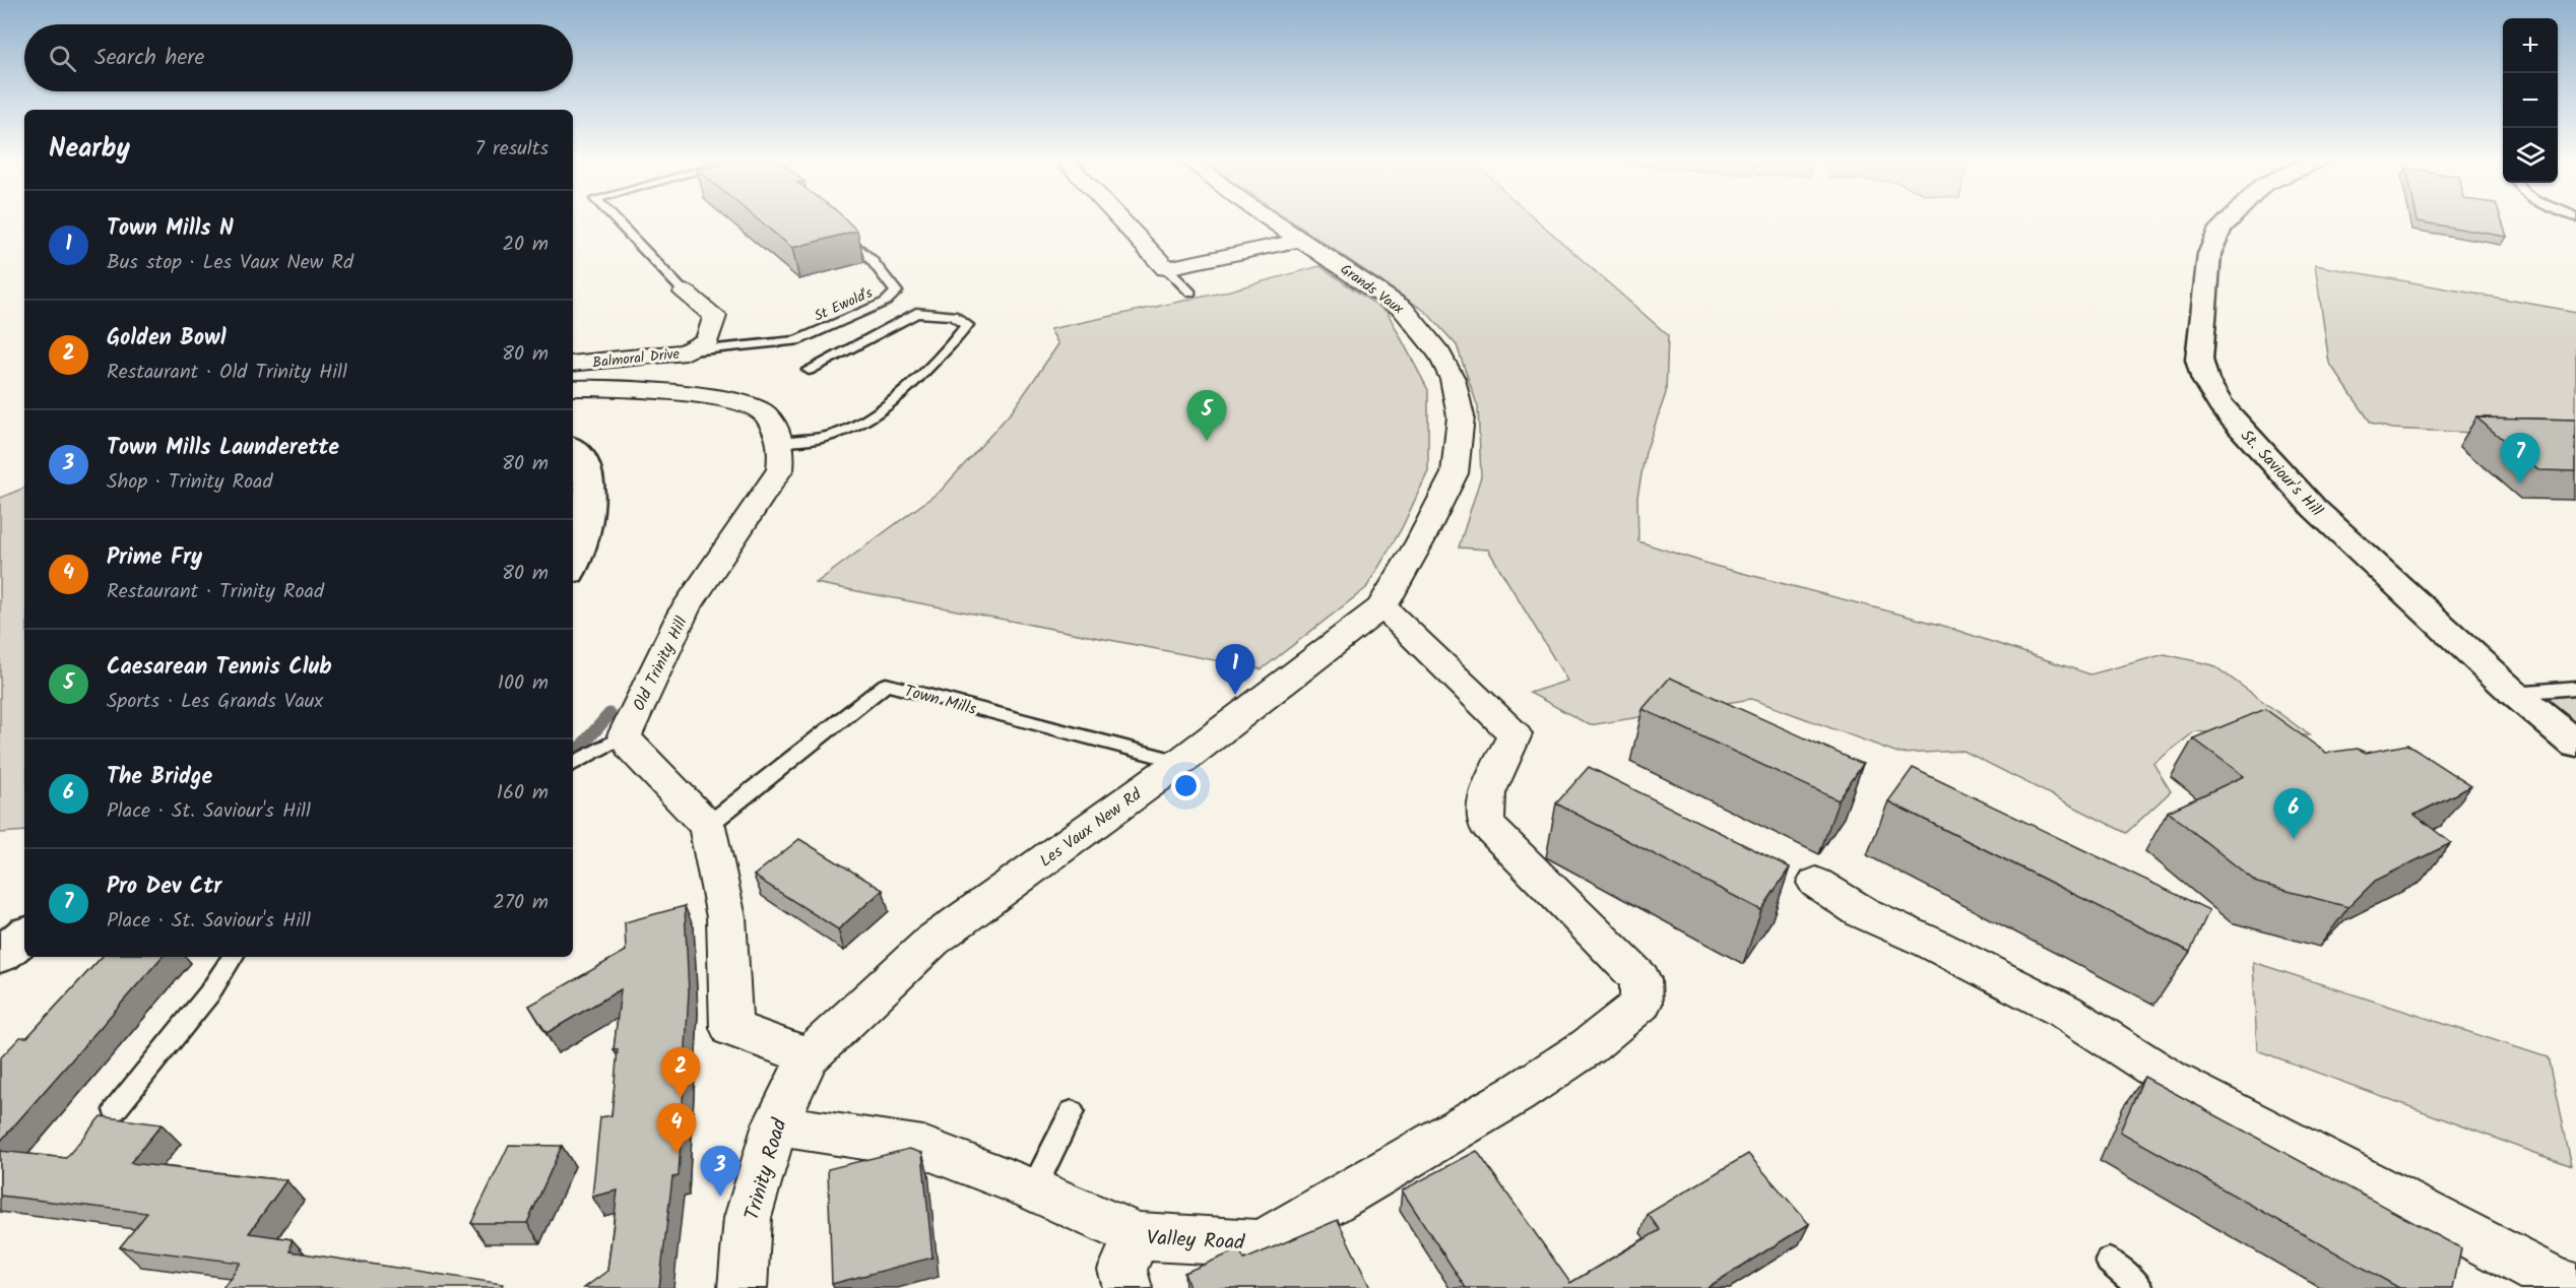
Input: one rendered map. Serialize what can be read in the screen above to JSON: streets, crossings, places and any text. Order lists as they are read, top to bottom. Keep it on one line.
{"streets":{"main road":["St. Saviour's Hill"],"street":["Grands Vaux","Balmoral Drive","Old Trinity Hill","Les Vaux New Rd","Trinity Road","Valley Road"],"lane":["St Ewold's","Town Mills"]},"crossings":[["Grands Vaux","Les Vaux New Rd"],["Grands Vaux","Valley Road"],["St Ewold's","Balmoral Drive"],["Town Mills","Les Vaux New Rd"],["Les Vaux New Rd","Trinity Road"],["Les Vaux New Rd","Valley Road"],["Trinity Road","Valley Road"]],"page":{"map_buttons":["+","−"],"search":"Search here","heading":["Nearby","7 results"],"list":[{"mark":"1","name":"Town Mills N","note":"Bus stop · Les Vaux New Rd","value":"20 m"},{"mark":"2","name":"Golden Bowl","note":"Restaurant · Old Trinity Hill","value":"80 m"},{"mark":"3","name":"Town Mills Launderette","note":"Shop · Trinity Road","value":"80 m"},{"mark":"4","name":"Prime Fry","note":"Restaurant · Trinity Road","value":"80 m"},{"mark":"5","name":"Caesarean Tennis Club","note":"Sports · Les Grands Vaux","value":"100 m"},{"mark":"6","name":"The Bridge","note":"Place · St. Saviour's Hill","value":"160 m"},{"mark":"7","name":"Pro Dev Ctr","note":"Place · St. Saviour's Hill","value":"270 m"}],"pins":["5","7","1","6","2","4","3"]}}
